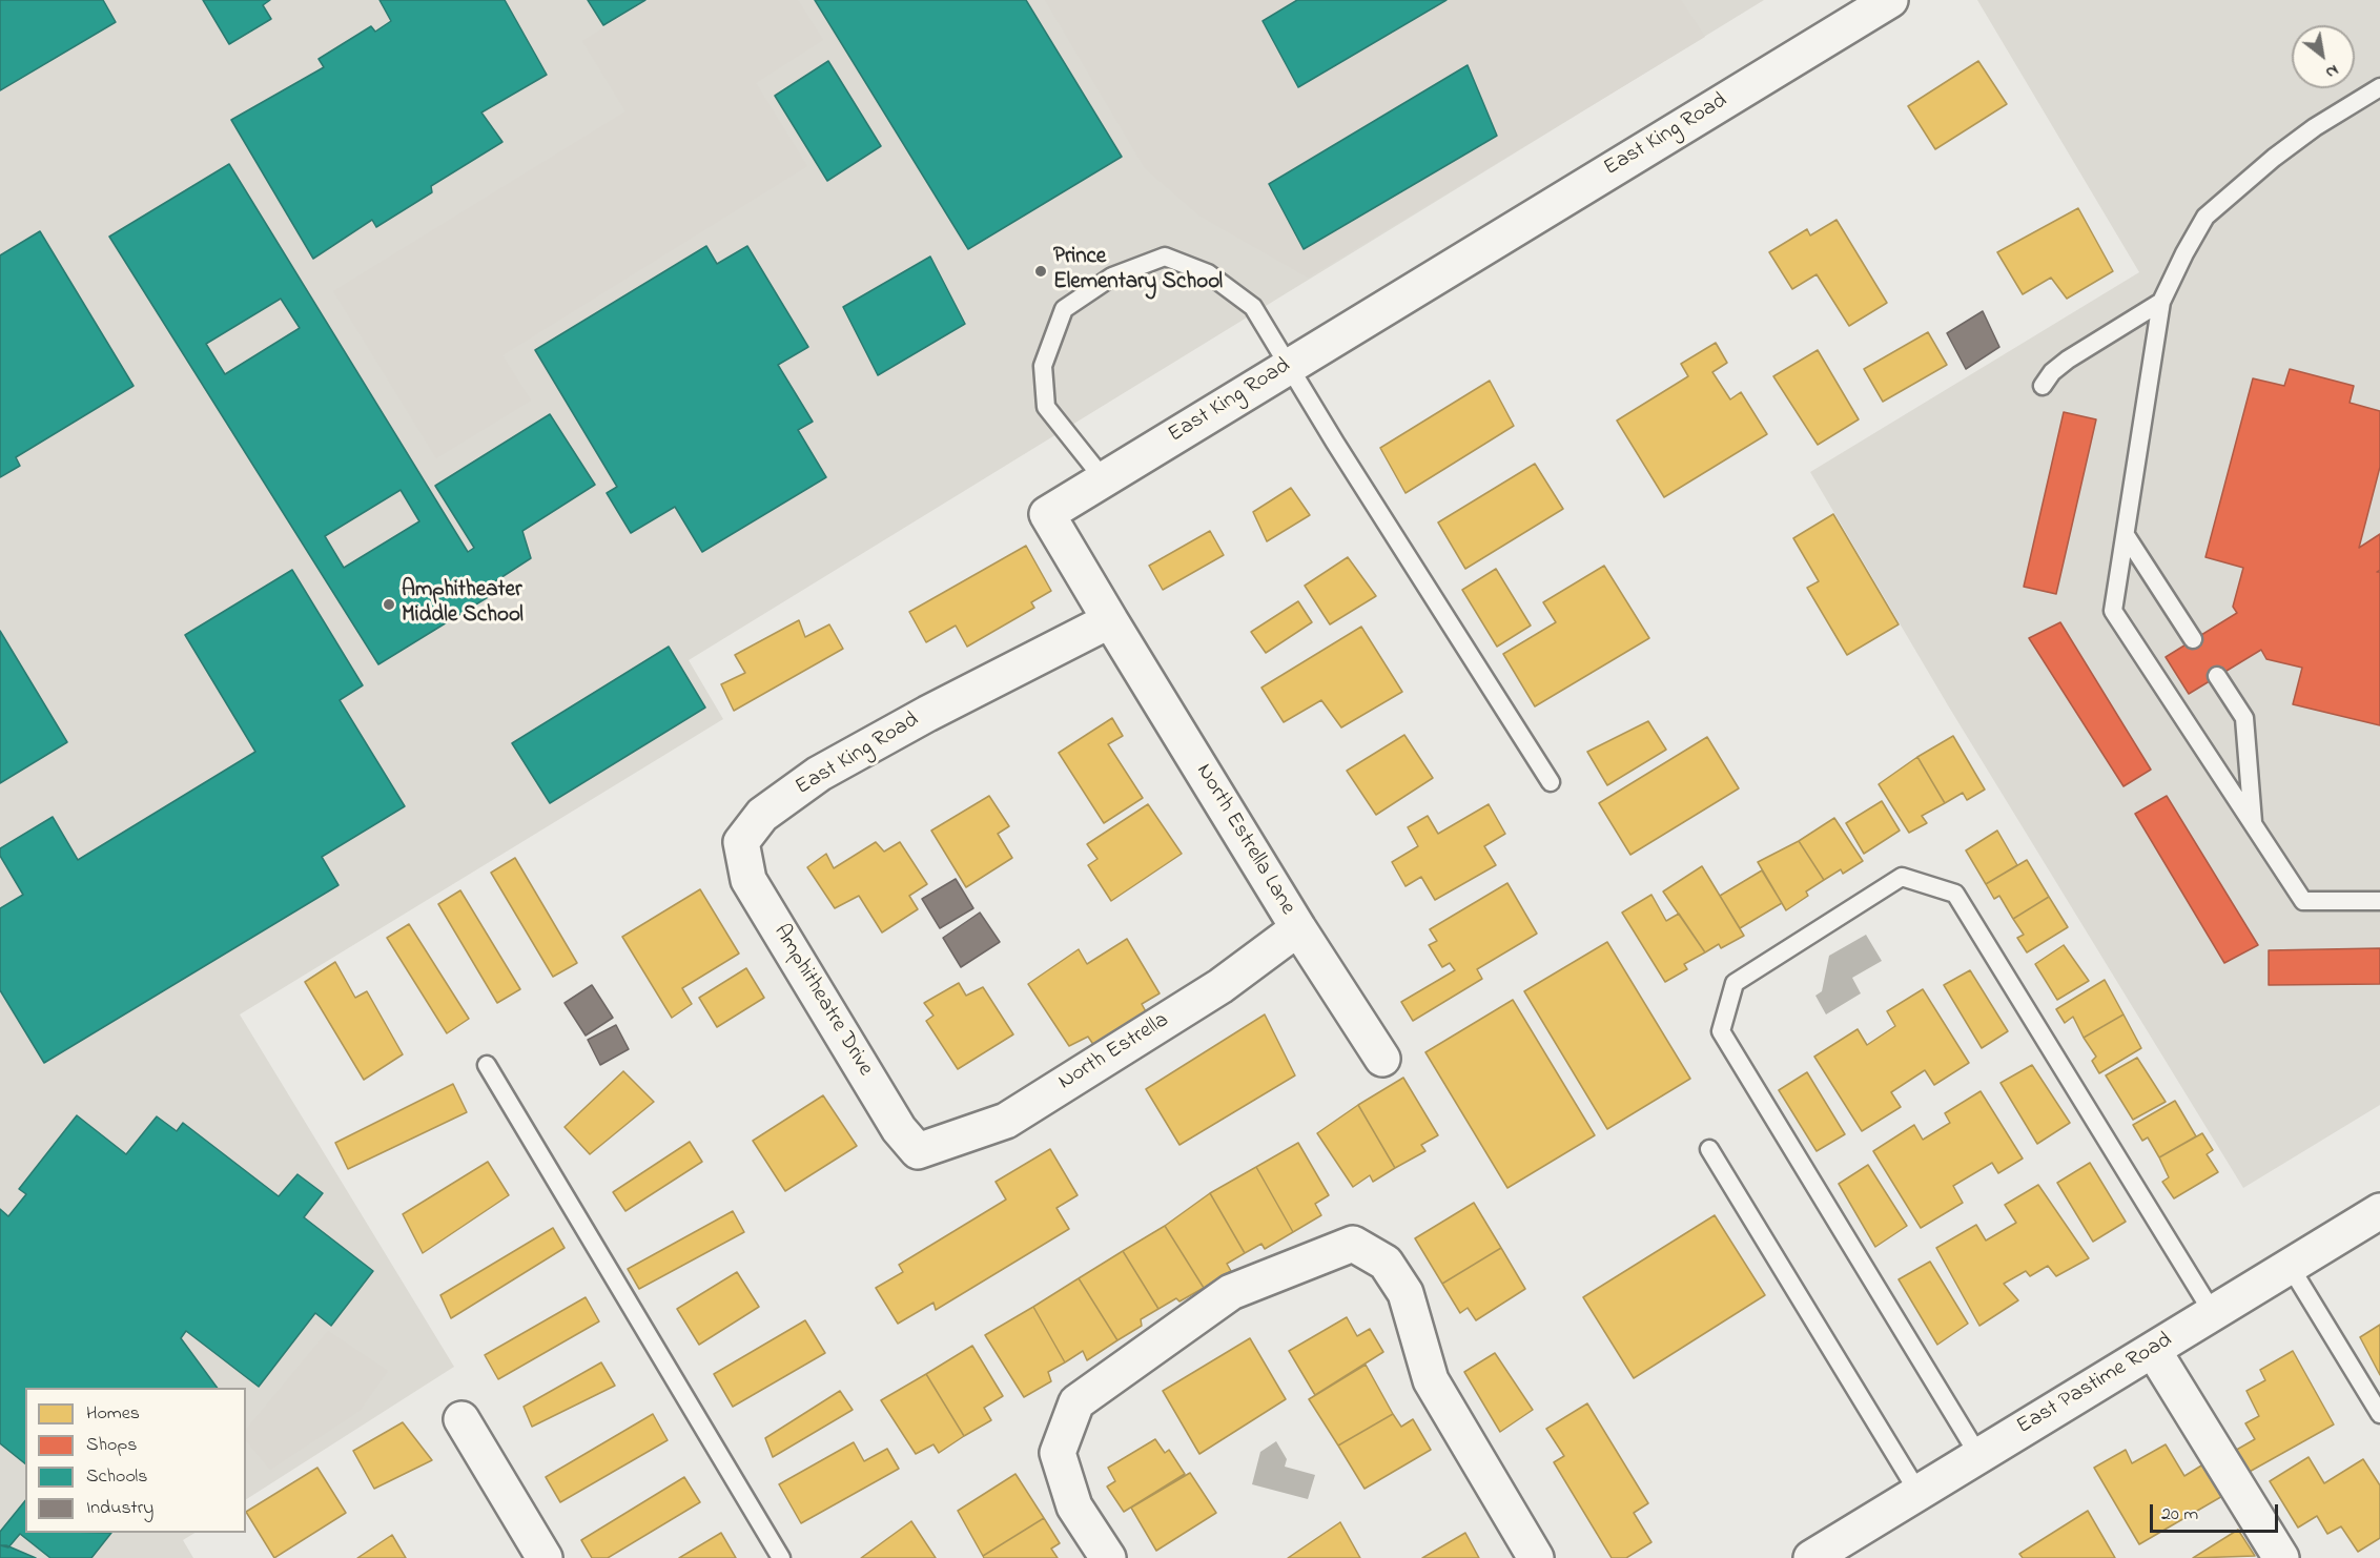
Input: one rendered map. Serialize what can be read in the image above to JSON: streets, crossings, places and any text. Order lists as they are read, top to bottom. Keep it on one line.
{"streets":{"street":["East King Road","North Estrella Lane","Amphitheatre Drive","North Estrella","East Pastime Road"]},"crossings":[["East King Road","North Estrella Lane"],["East King Road","Amphitheatre Drive"],["North Estrella Lane","North Estrella"],["Amphitheatre Drive","North Estrella"]],"places":["Prince Elementary School","Amphitheater Middle School"],"legend":["Homes","Shops","Schools","Industry"],"scale_bar":"20 m","north":"bottom right"}
